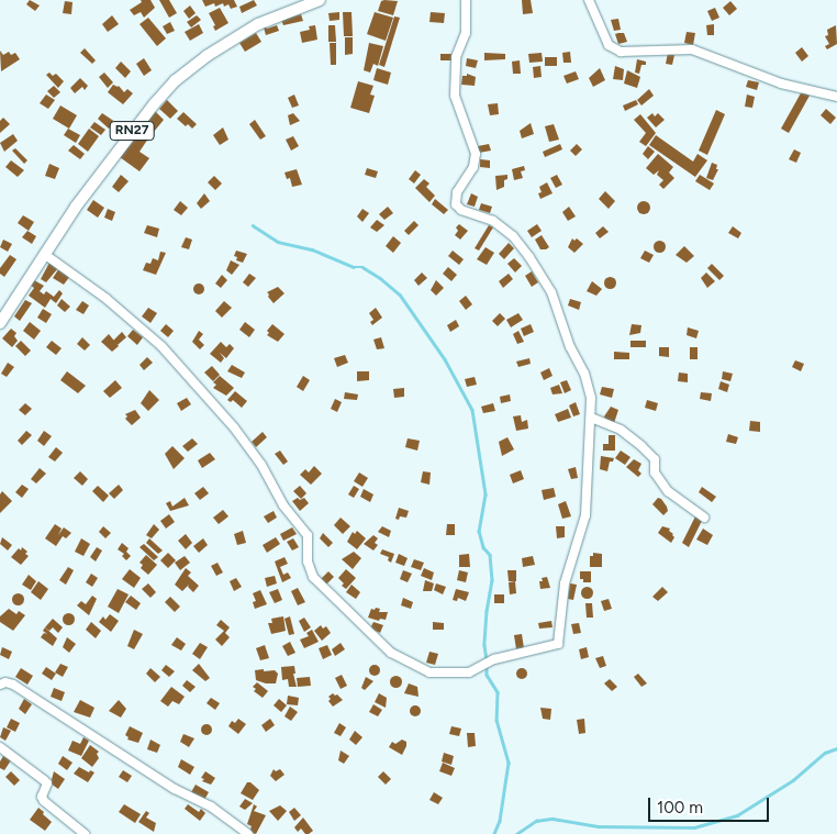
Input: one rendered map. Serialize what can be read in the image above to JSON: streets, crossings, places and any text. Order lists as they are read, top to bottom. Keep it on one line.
{"streets":{"main road":["RN27"]},"scale_bar":"100 m"}
